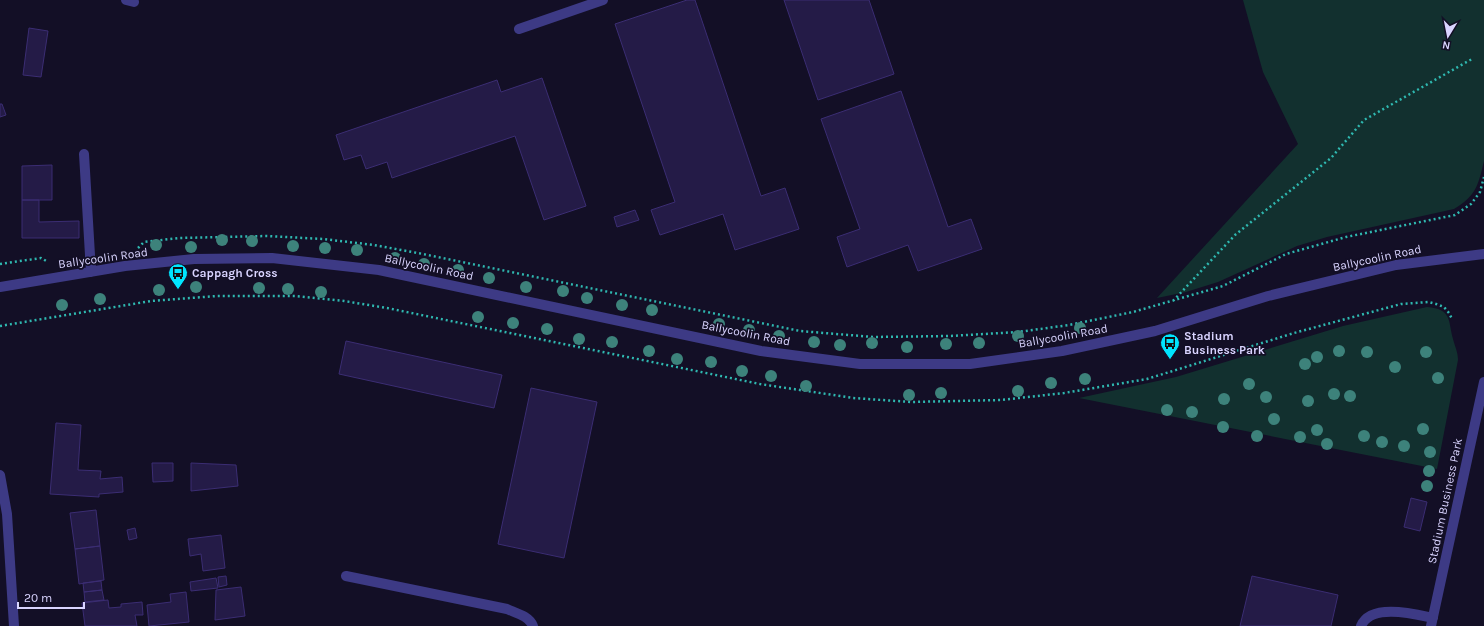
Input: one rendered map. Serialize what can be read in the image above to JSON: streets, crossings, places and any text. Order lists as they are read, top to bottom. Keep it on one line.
{"streets":{"street":["Ballycoolin Road","Stadium Business Park"]},"places":{"bus stop":["Cappagh Cross","Stadium Business Park"]},"scale_bar":"20 m","north":"bottom"}
